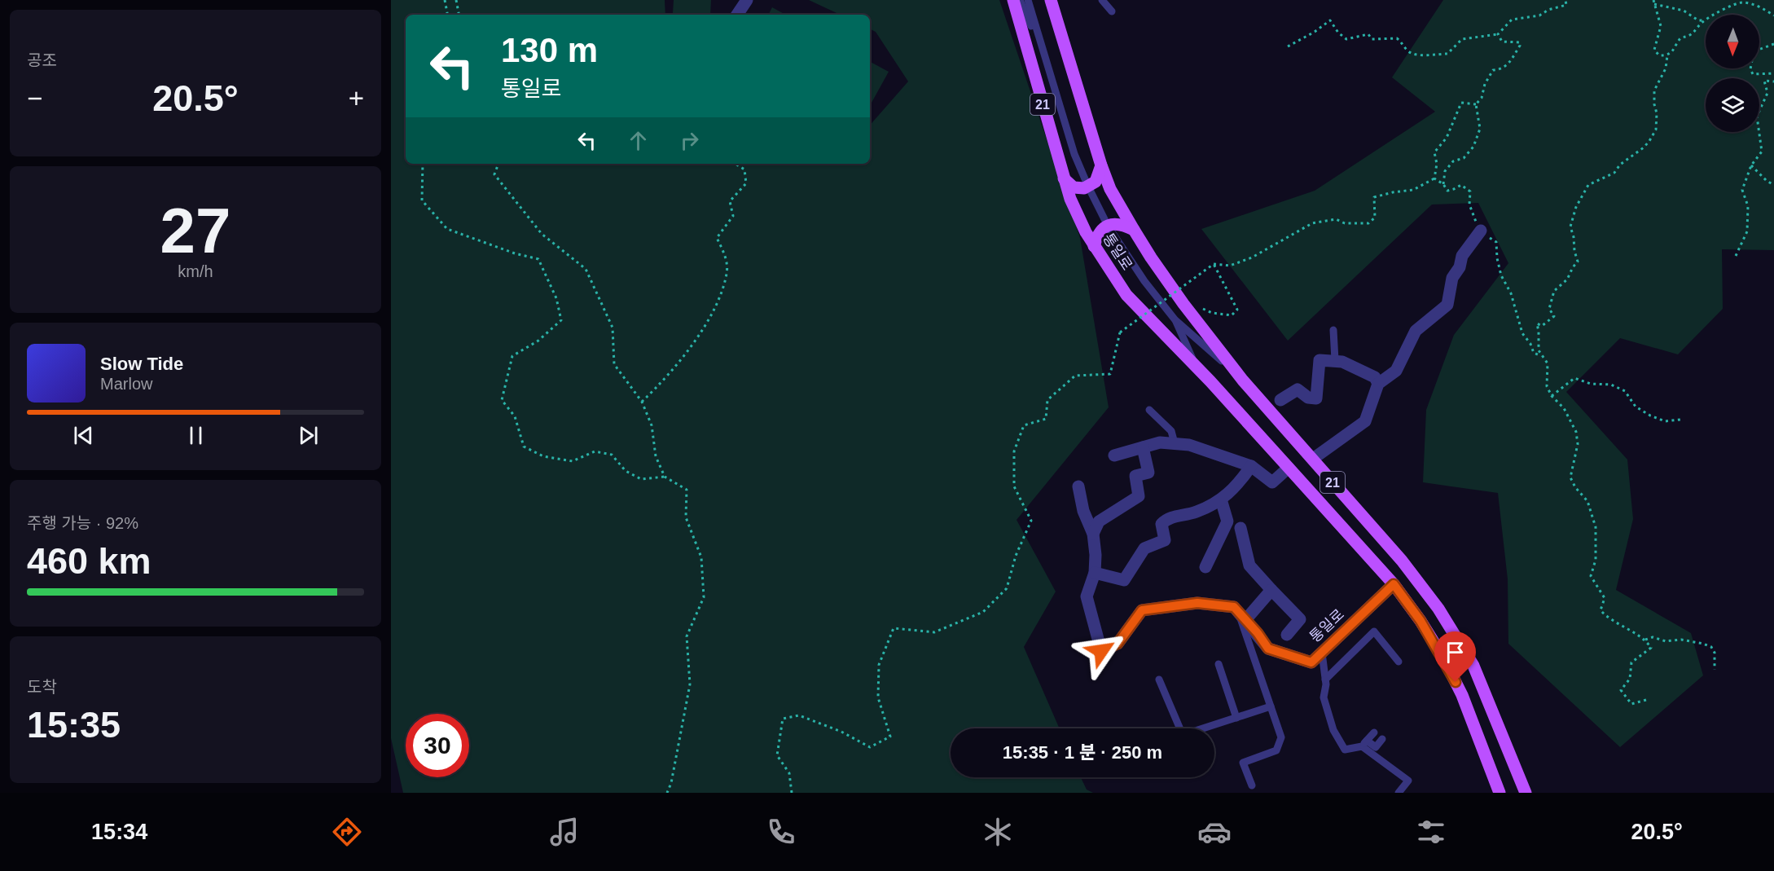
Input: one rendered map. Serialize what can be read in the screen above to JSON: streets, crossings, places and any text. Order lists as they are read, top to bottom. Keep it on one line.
{"streets":{"main road":["21","통일로"]},"north":"bottom","page":{"tile":["공조",["27","km/h"],["주행 가능 · 92%","460 km"],["도착","15:35"]],"turn":["130 m","통일로"],"heat":["−","20.5°","+"],"song":["Slow Tide","Marlow"],"limit":"30","trip":"15:35 · 1 분 · 250 m","tabs":["15:34","20.5°"]}}
